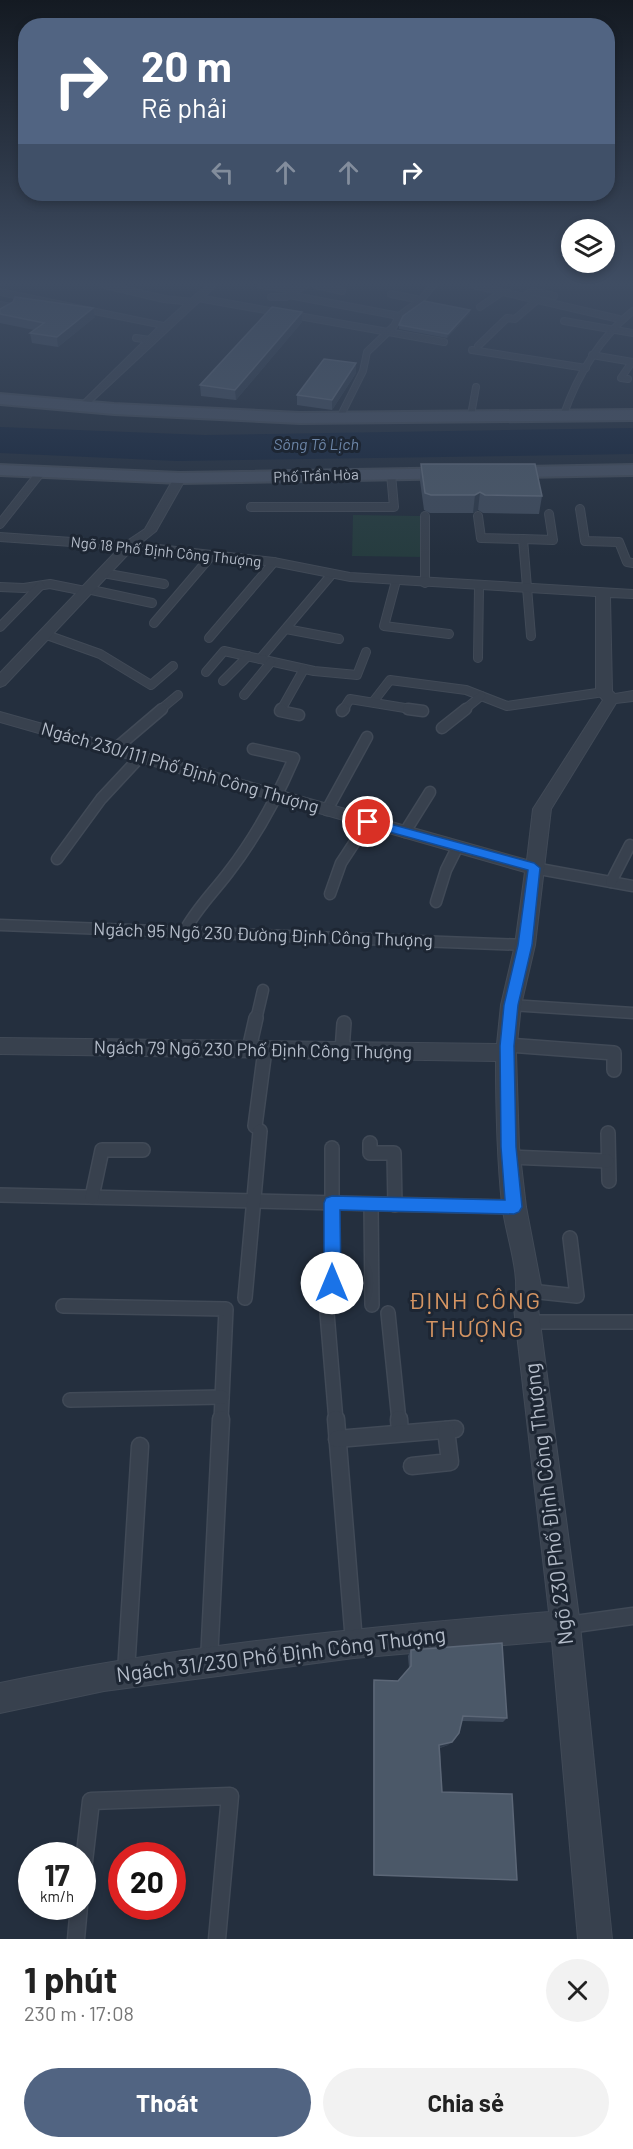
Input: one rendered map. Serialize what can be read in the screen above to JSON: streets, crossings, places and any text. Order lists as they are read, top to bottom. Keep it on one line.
{"streets":{"main road":["Phố Trần Hòa"],"street":["Ngõ 18 Phố Định Công Thượng","Ngách 230/111 Phố Định Công Thượng","Ngách 79 Ngõ 230 Phố Định Công Thượng","Ngõ 230 Phố Định Công Thượng","Ngách 31/230 Phố Định Công Thượng"],"lane":["Ngách 95 Ngõ 230 Đường Định Công Thượng"]},"crossings":[["Ngách 230/111 Phố Định Công Thượng","Ngõ 230 Phố Định Công Thượng"],["Ngách 95 Ngõ 230 Đường Định Công Thượng","Ngõ 230 Phố Định Công Thượng"],["Ngách 79 Ngõ 230 Phố Định Công Thượng","Ngõ 230 Phố Định Công Thượng"],["Ngõ 230 Phố Định Công Thượng","Ngách 31/230 Phố Định Công Thượng"]],"districts":["ĐỊNH CÔNG THƯỢNG"],"water":["Sông Tô Lịch"],"page":{"turn":["20 m","Rẽ phải"],"speed":"17 km/h","limit":"20","heading":["1 phút","230 m · 17:08"],"buttons":["Thoát","Chia sẻ"]}}
